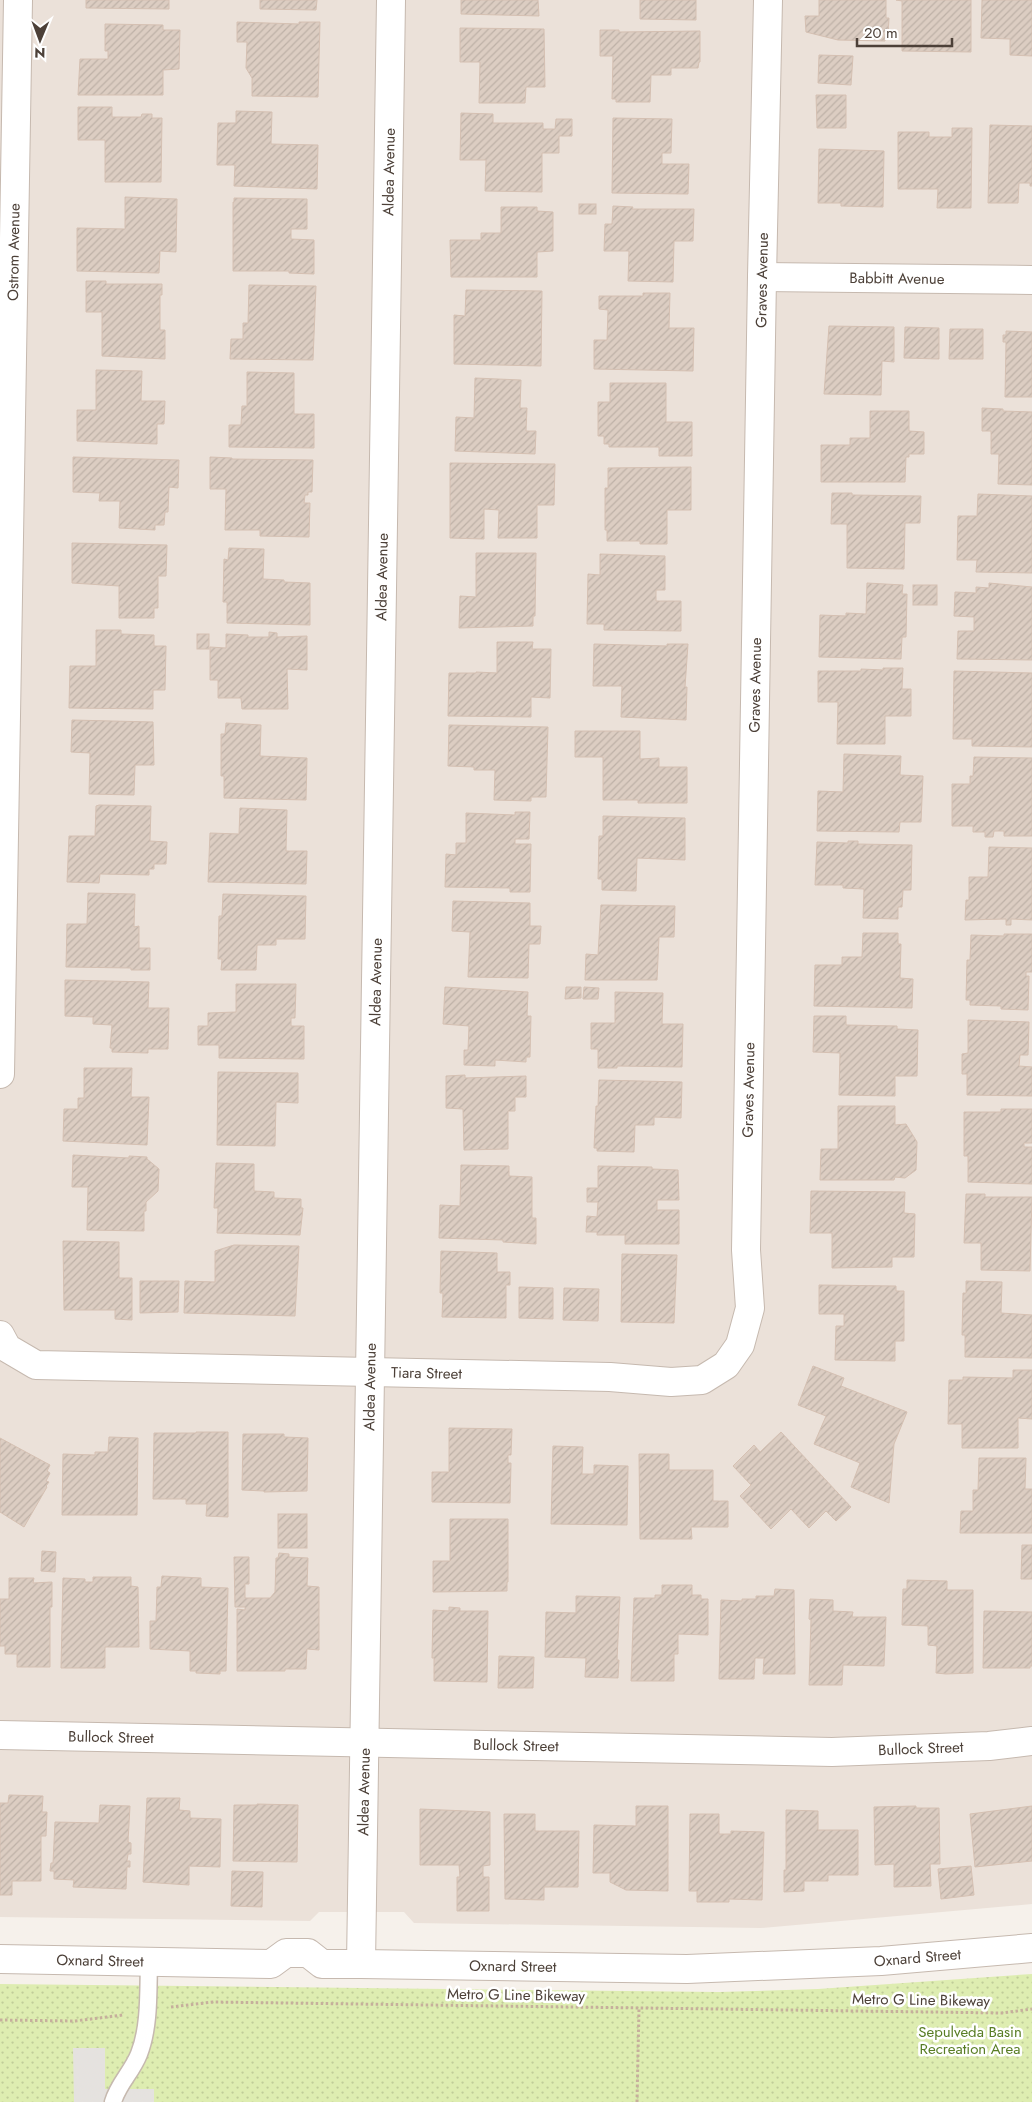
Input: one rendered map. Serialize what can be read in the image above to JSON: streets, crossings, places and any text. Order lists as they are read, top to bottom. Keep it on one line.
{"streets":{"street":["Aldea Avenue","Ostrom Avenue","Babbitt Avenue","Graves Avenue","Tiara Street","Bullock Street","Oxnard Street"],"path":["Metro G Line Bikeway"]},"crossings":[["Aldea Avenue","Tiara Street"],["Aldea Avenue","Bullock Street"],["Aldea Avenue","Oxnard Street"],["Babbitt Avenue","Graves Avenue"],["Graves Avenue","Tiara Street"]],"parks":["Sepulveda Basin Recreation Area"],"scale_bar":"20 m","north":"bottom"}
